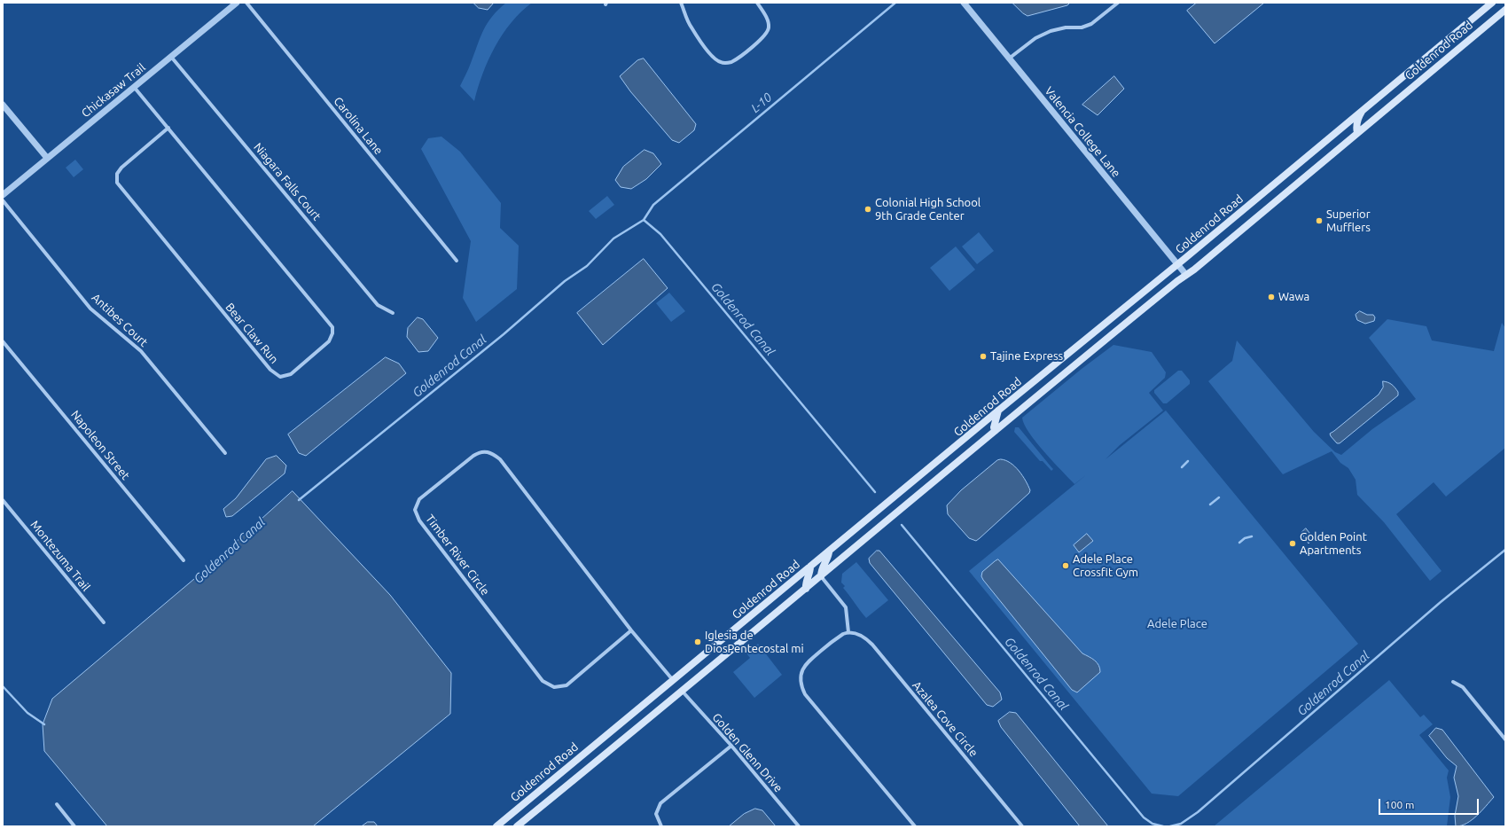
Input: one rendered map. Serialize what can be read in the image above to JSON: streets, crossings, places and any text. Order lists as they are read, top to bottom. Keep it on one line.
{"streets":{"main road":["Goldenrod Road"],"street":["Chickasaw Trail","Carolina Lane","Valencia College Lane","Niagara Falls Court","Antibes Court","Bear Claw Run","Napoleon Street","Timber River Circle","Montezuma Trail","Azalea Cove Circle","Golden Glenn Drive"]},"crossings":[["Goldenrod Road","Valencia College Lane"],["Goldenrod Road","Timber River Circle"],["Goldenrod Road","Golden Glenn Drive"],["Chickasaw Trail","Niagara Falls Court"],["Chickasaw Trail","Bear Claw Run"]],"water":["L-10","Goldenrod Canal"],"parks":["Adele Place"],"places":["Colonial High School 9th Grade Center","Superior Mufflers","Wawa","Tajine Express","Golden Point Apartments","Adele Place Crossfit Gym","Iglesia de DiosPentecostal mi"],"scale_bar":"100 m"}
